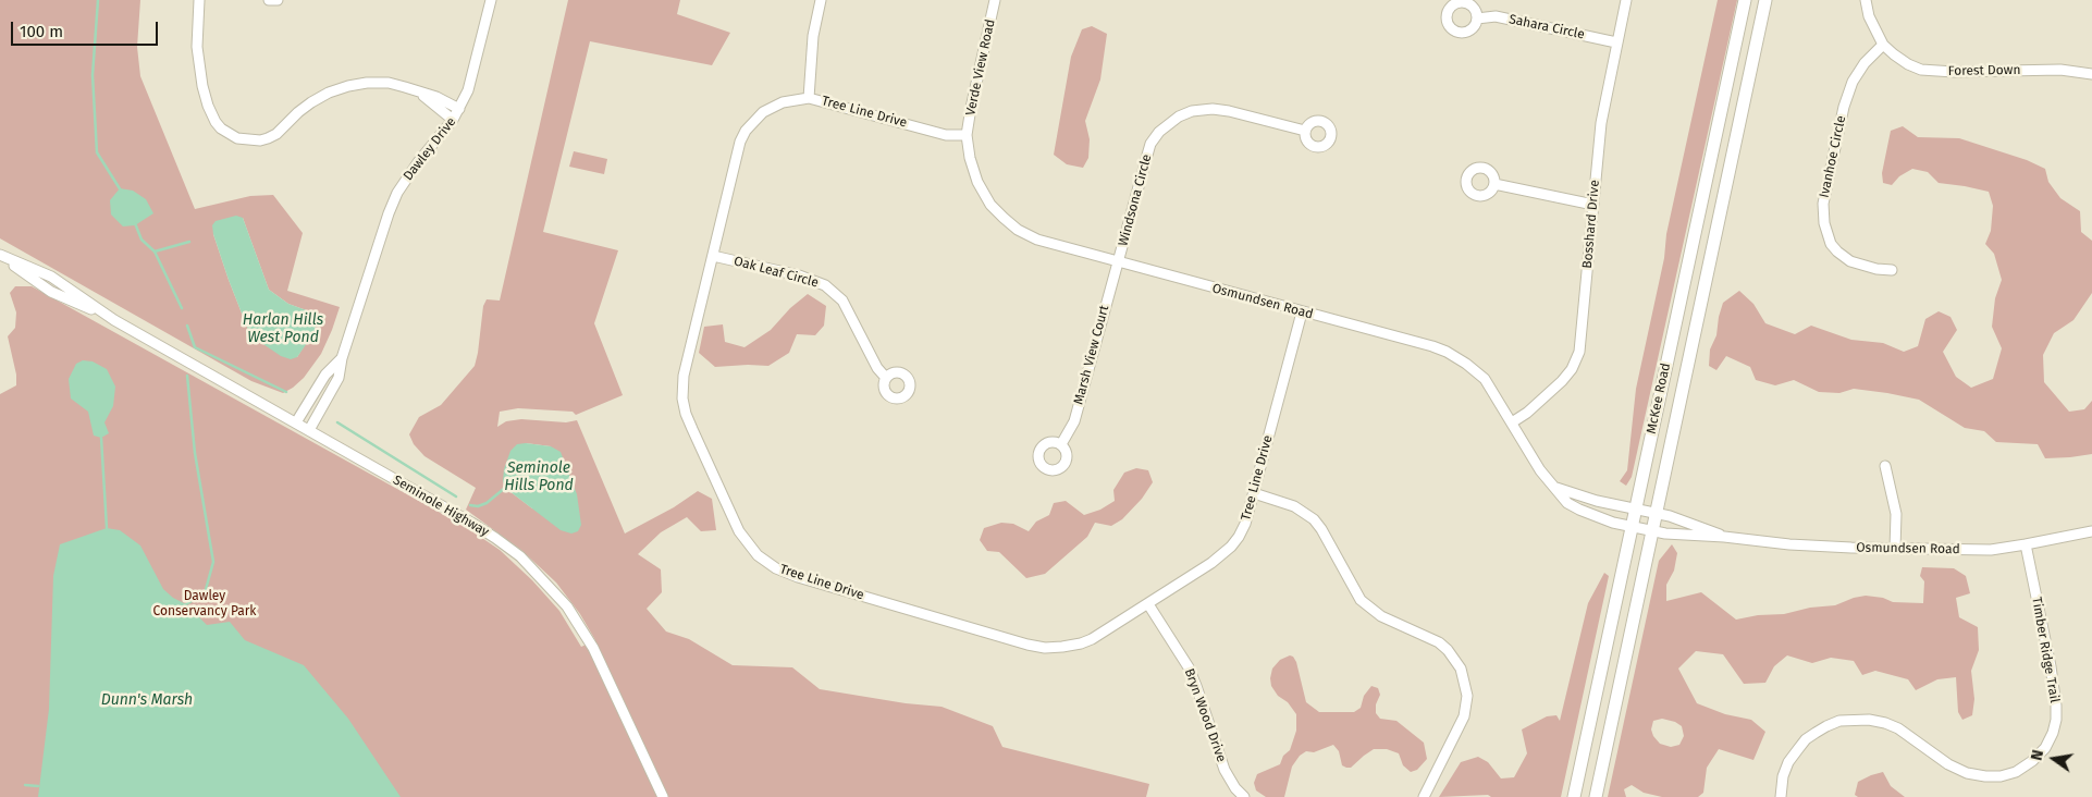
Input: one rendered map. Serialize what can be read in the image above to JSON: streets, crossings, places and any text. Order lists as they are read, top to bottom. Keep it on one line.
{"streets":{"main road":["McKee Road"],"street":["Sahara Circle","Verde View Road","Forest Down","Tree Line Drive","Dawley Drive","Ivanhoe Circle","Windsona Circle","Bosshard Drive","Oak Leaf Circle","Osmundsen Road","Marsh View Court","Seminole Highway","Timber Ridge Trail","Bryn Wood Drive"]},"crossings":[["Sahara Circle","Bosshard Drive"],["Verde View Road","Tree Line Drive"],["Verde View Road","Osmundsen Road"],["Forest Down","Ivanhoe Circle"],["Tree Line Drive","Oak Leaf Circle"],["Tree Line Drive","Osmundsen Road"],["Tree Line Drive","Bryn Wood Drive"],["Dawley Drive","Seminole Highway"],["Windsona Circle","Osmundsen Road"],["Windsona Circle","Marsh View Court"],["Bosshard Drive","Osmundsen Road"],["Osmundsen Road","Marsh View Court"],["Osmundsen Road","McKee Road"],["Osmundsen Road","Timber Ridge Trail"]],"water":["Harlan Hills West Pond","Seminole Hills Pond","Dunn's Marsh"],"parks":["Dawley Conservancy Park"],"scale_bar":"100 m","north":"left"}
